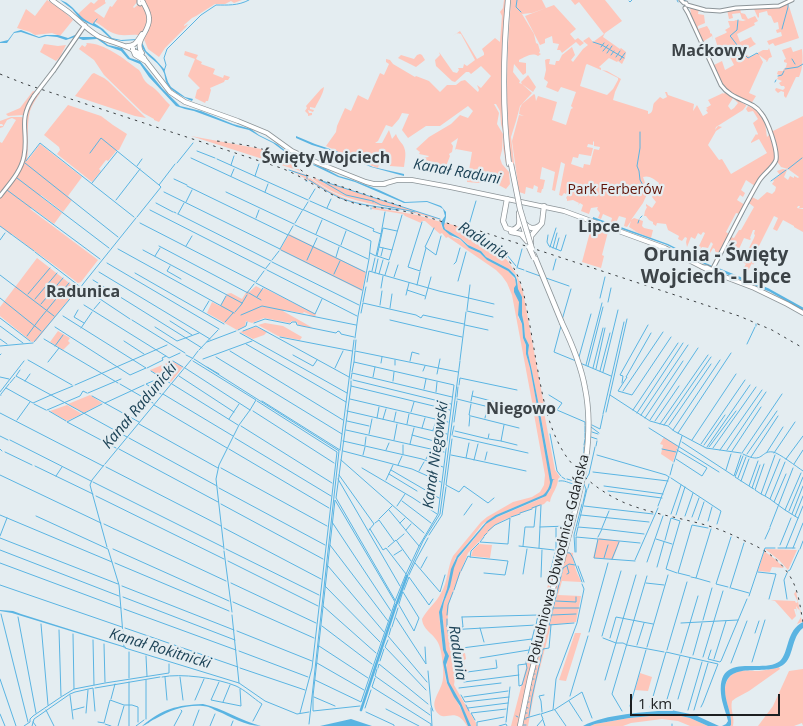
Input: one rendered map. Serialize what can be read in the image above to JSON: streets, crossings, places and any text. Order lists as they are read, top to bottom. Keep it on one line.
{"streets":{"highway":["Południowa Obwodnica Gdańska"]},"districts":["Maćkowy","Święty Wojciech","Lipce","Orunia - Święty Wojciech - Lipce","Radunica","Niegowo"],"water":["Kanał Raduni","Radunia","Kanał Radunicki","Kanał Niegowski","Kanał Rokitnicki"],"parks":["Park Ferberów"],"scale_bar":"1 km"}
